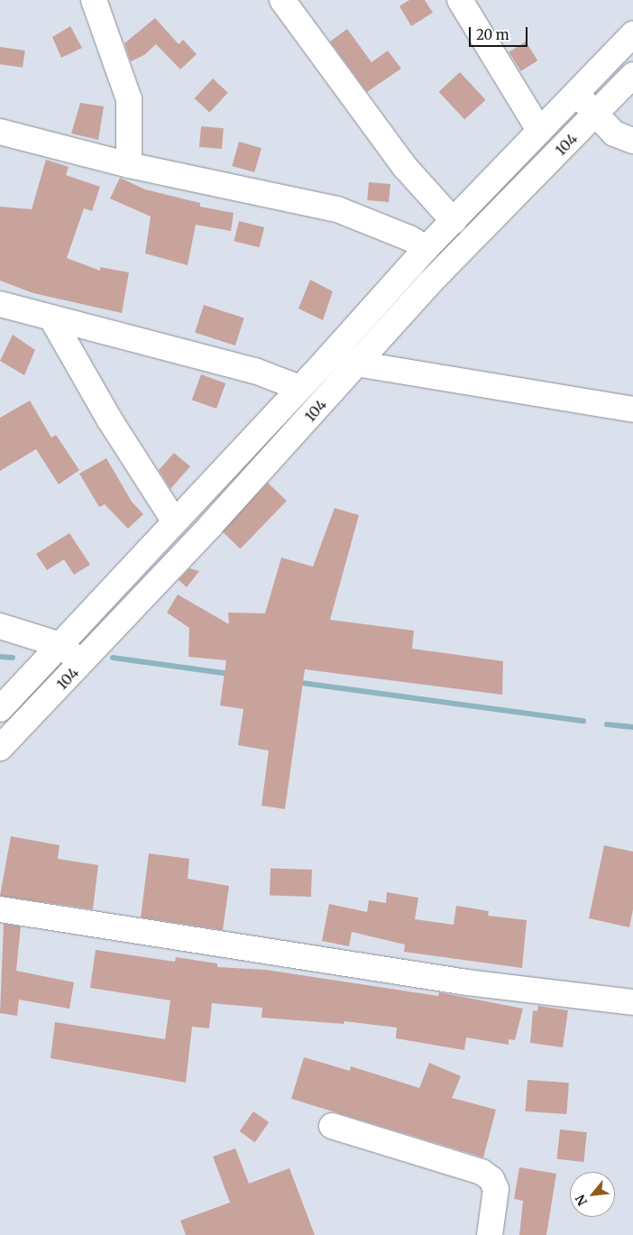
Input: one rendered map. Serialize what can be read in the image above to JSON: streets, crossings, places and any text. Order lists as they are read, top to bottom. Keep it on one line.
{"streets":{"street":["104"]},"scale_bar":"20 m","north":"bottom left"}
